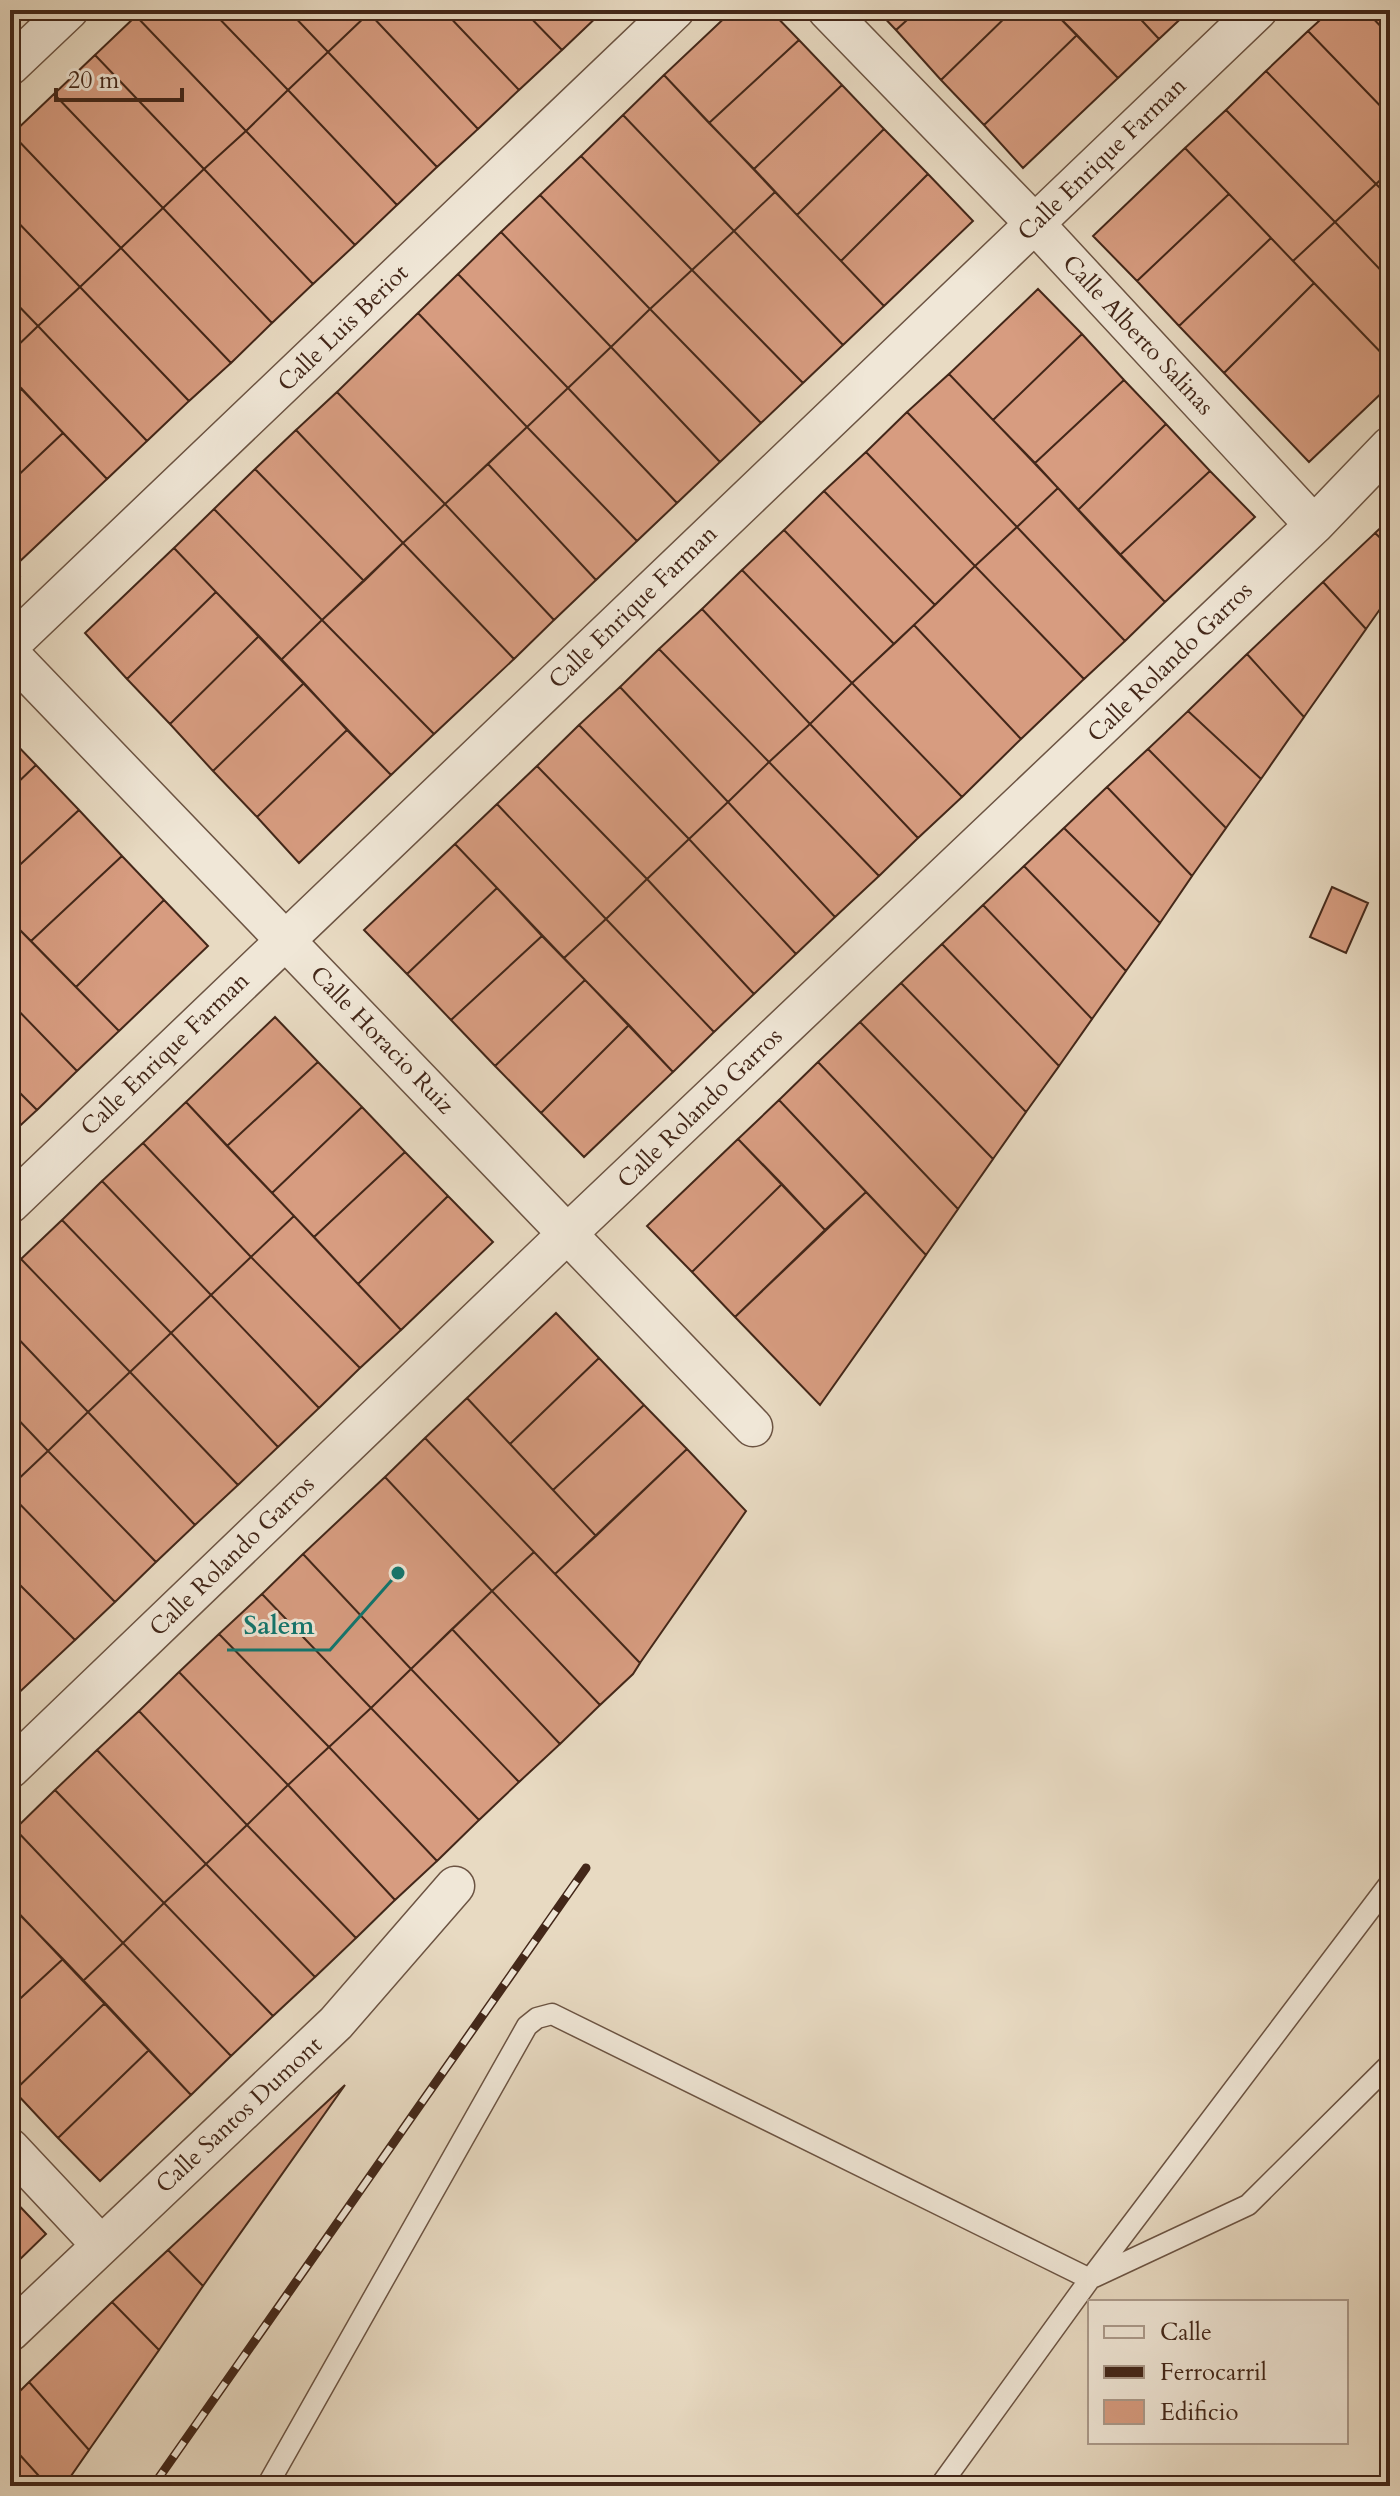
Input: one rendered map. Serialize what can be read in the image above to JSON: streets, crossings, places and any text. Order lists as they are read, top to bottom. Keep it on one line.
{"streets":{"street":["Calle Enrique Farman","Calle Luis Beriot","Calle Alberto Salinas","Calle Rolando Garros","Calle Horacio Ruiz","Calle Santos Dumont"]},"crossings":[["Calle Enrique Farman","Calle Alberto Salinas"],["Calle Enrique Farman","Calle Horacio Ruiz"],["Calle Alberto Salinas","Calle Rolando Garros"],["Calle Rolando Garros","Calle Horacio Ruiz"]],"places":["Salem"],"legend":["Calle","Ferrocarril","Edificio"],"scale_bar":"20 m"}
